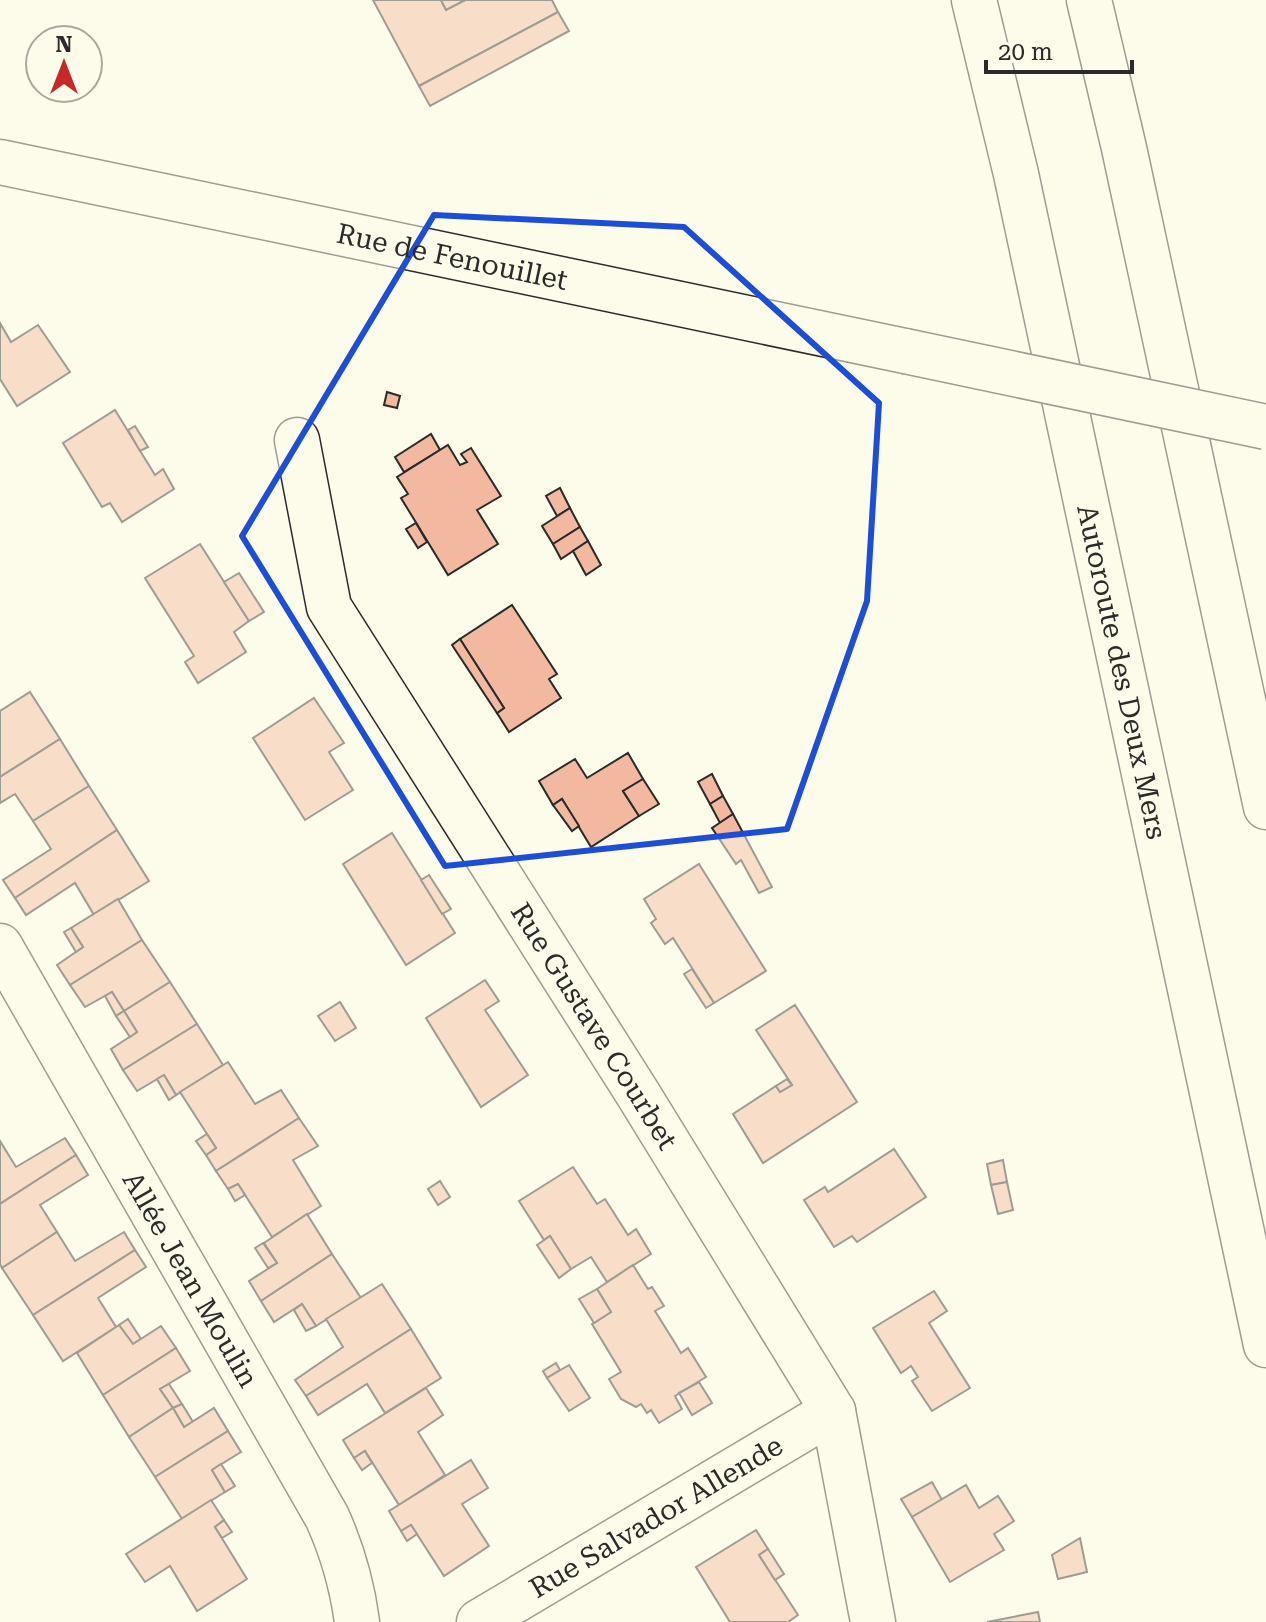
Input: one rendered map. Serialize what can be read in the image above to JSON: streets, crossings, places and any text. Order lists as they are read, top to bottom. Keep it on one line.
{"streets":{"main road":["Rue de Fenouillet","Autoroute des Deux Mers","Rue Gustave Courbet","Allée Jean Moulin","Rue Salvador Allende"]},"crossings":[["Rue Gustave Courbet","Rue Salvador Allende"]],"scale_bar":"20 m","north":"top"}
